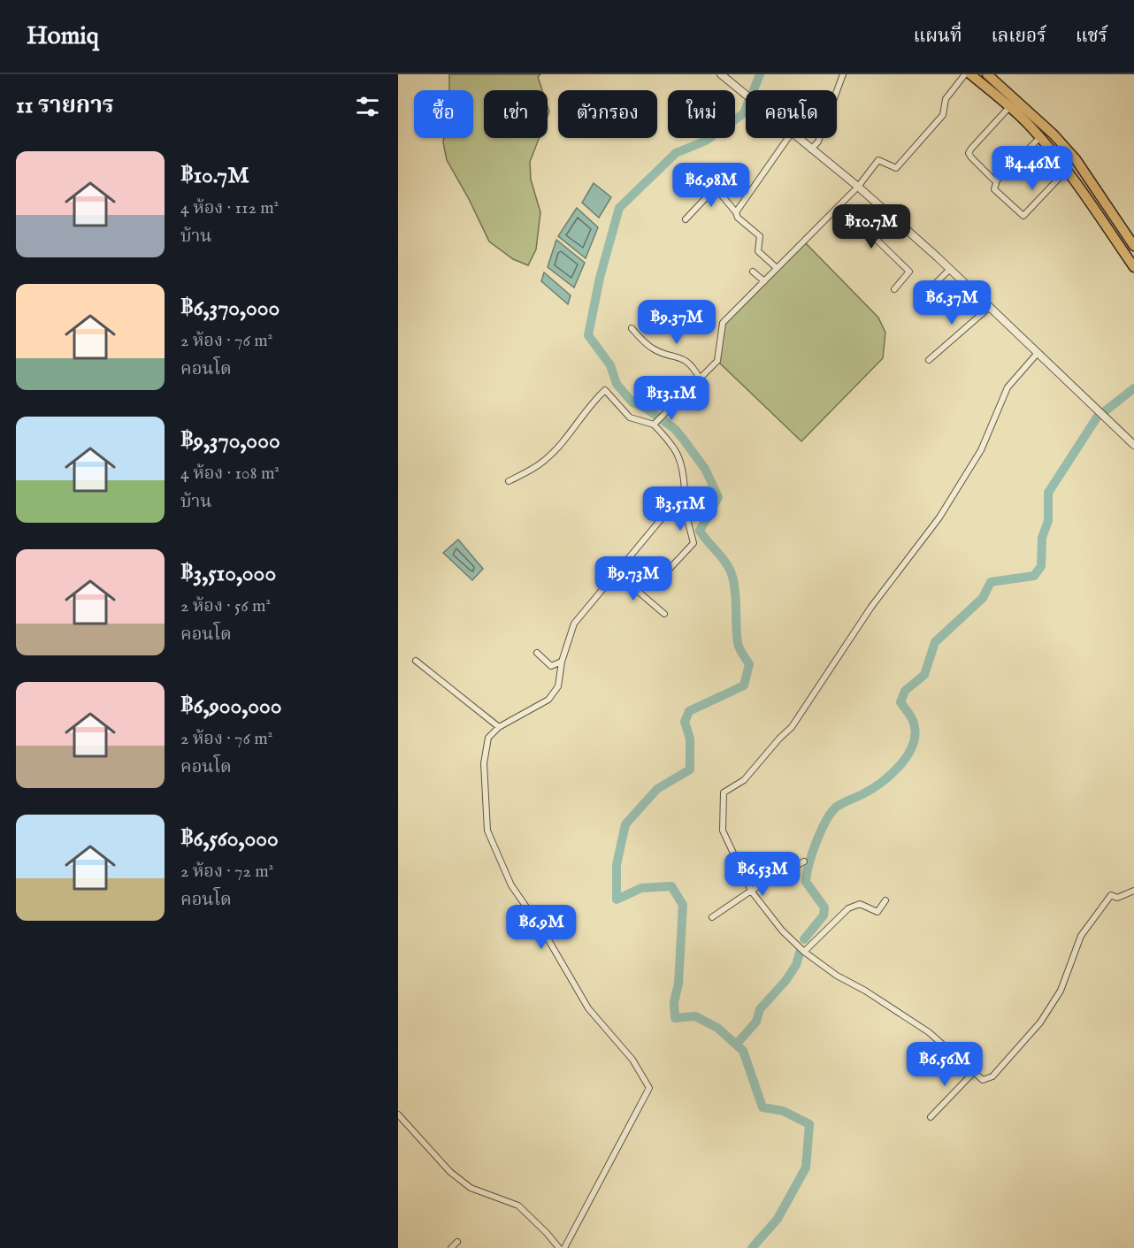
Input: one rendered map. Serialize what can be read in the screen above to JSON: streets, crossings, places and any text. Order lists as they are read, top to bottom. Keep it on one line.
{"page":{"header":"Homiq","nav":["แผนที่","เลเยอร์","แชร์"],"heading":"11 รายการ","chip":["ซื้อ","เช่า","ตัวกรอง","ใหม่","คอนโด"],"list":[{"name":"฿10.7M","note":"4 ห้อง · 112 m² · บ้าน"},{"name":"฿6,370,000","note":"2 ห้อง · 76 m² · คอนโด"},{"name":"฿9,370,000","note":"4 ห้อง · 108 m² · บ้าน"},{"name":"฿3,510,000","note":"2 ห้อง · 56 m² · คอนโด"},{"name":"฿6,900,000","note":"2 ห้อง · 76 m² · คอนโด"},{"name":"฿6,560,000","note":"2 ห้อง · 72 m² · คอนโด"}],"price":["฿4.46M","฿6.98M","฿10.7M","฿6.37M","฿9.37M","฿13.1M","฿3.51M","฿9.73M","฿6.53M","฿6.9M","฿6.56M"]}}
